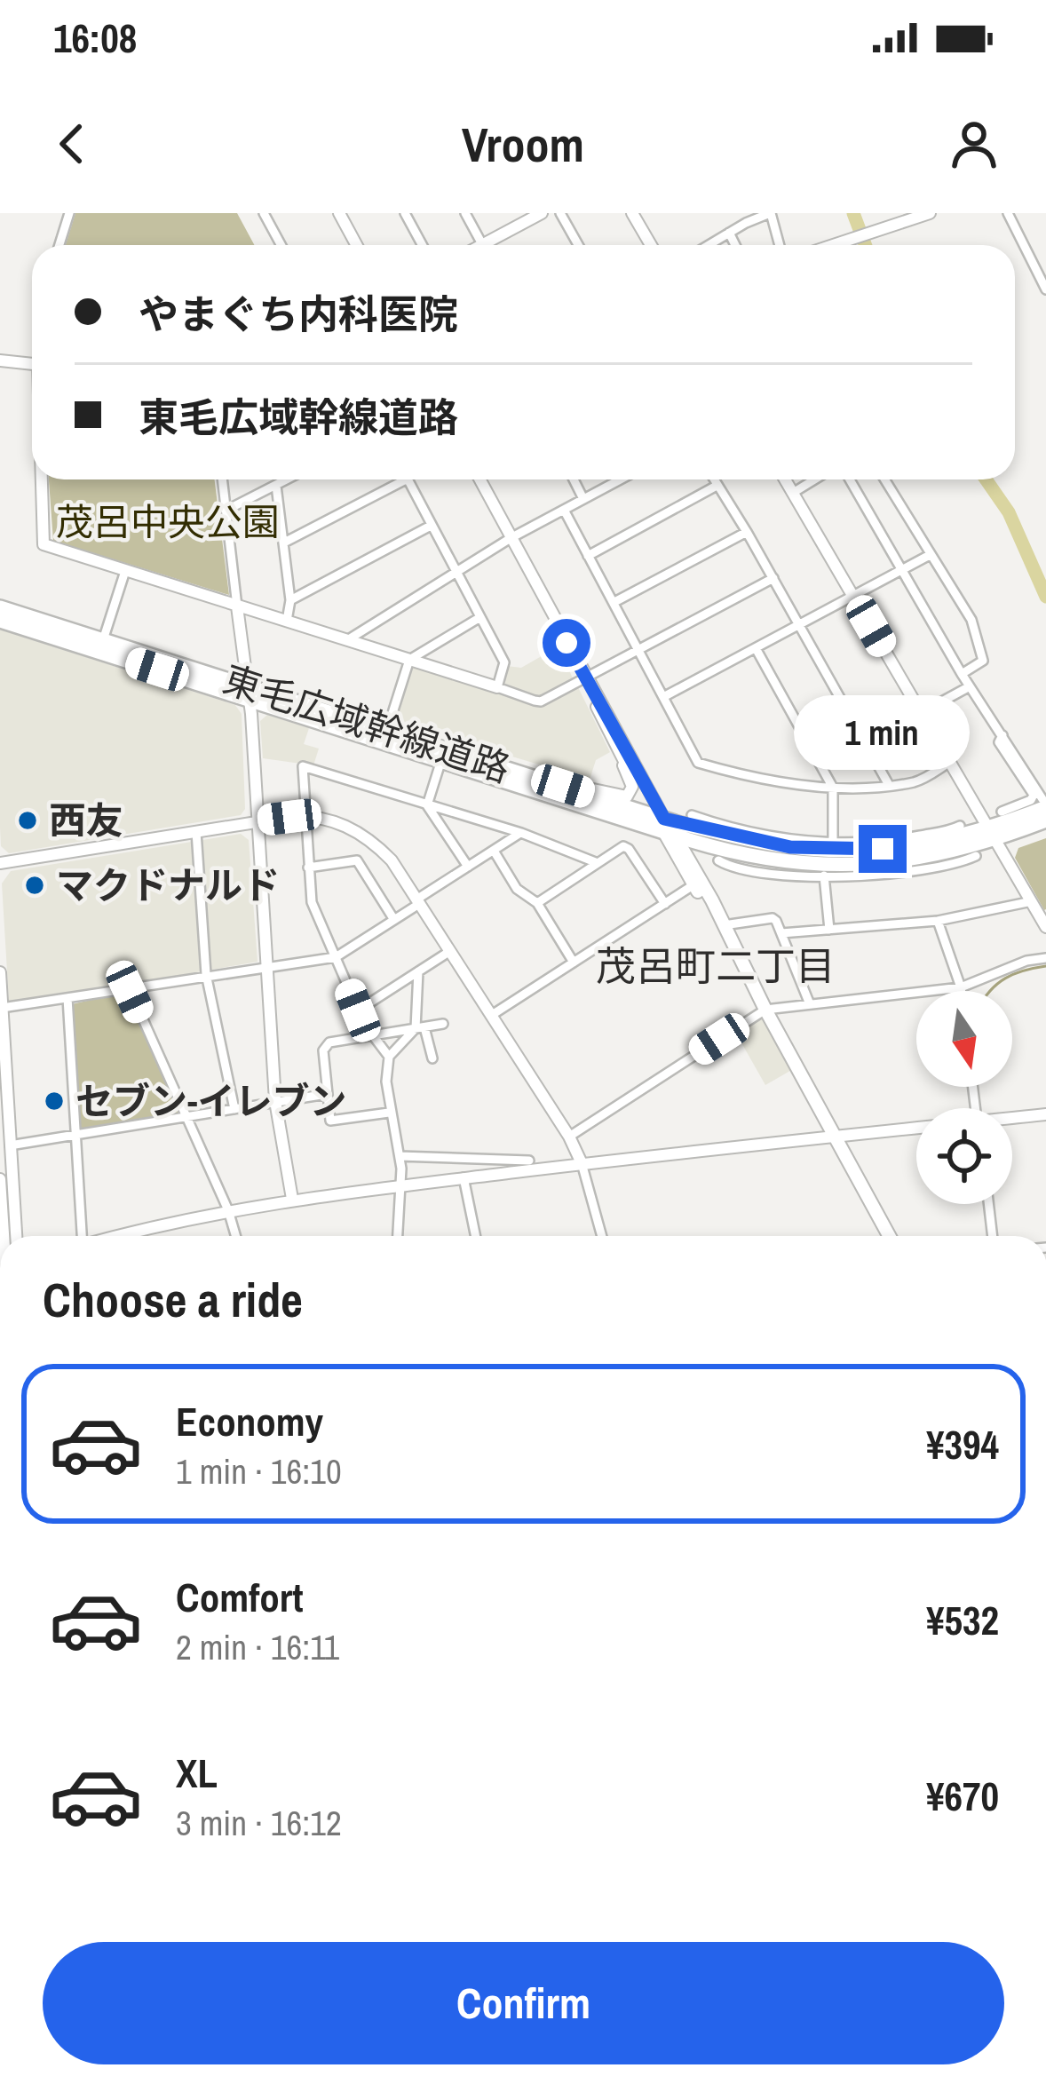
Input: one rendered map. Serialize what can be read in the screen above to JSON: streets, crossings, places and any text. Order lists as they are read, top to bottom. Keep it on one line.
{"streets":{"highway":["東毛広域幹線道路"]},"districts":["茂呂町二丁目"],"parks":["茂呂中央公園"],"places":["西友","マクドナルド","セブン-イレブン"],"north":"bottom","page":{"status":"16:08","header":"Vroom","banner":["やまぐち内科医院","東毛広域幹線道路"],"bubble":"1 min","heading":"Choose a ride","list":[{"name":"Economy","note":"1 min · 16:10","value":"¥394"},{"name":"Comfort","note":"2 min · 16:11","value":"¥532"},{"name":"XL","note":"3 min · 16:12","value":"¥670"}],"buttons":"Confirm"}}
